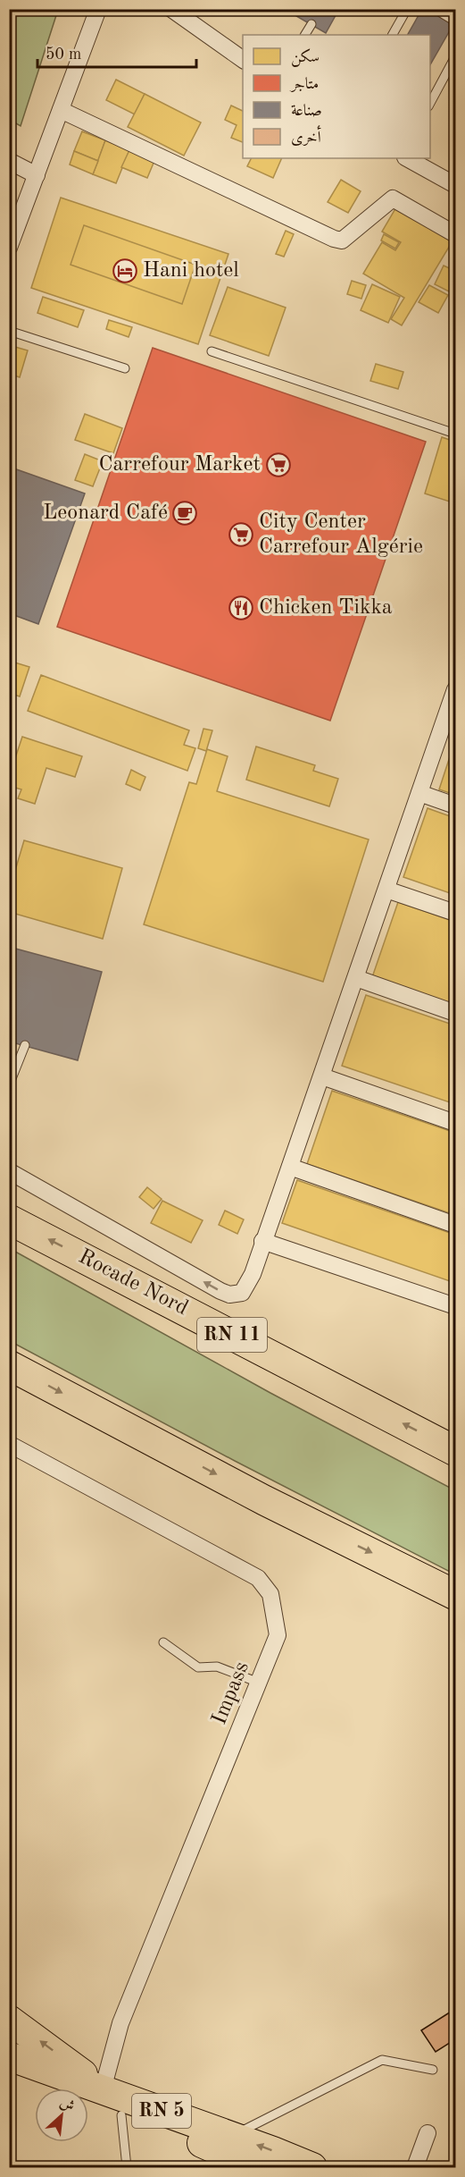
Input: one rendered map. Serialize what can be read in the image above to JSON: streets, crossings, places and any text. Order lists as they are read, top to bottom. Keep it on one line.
{"streets":{"highway":["Rocade Nord","RN 11","RN 5"],"street":["Impass"]},"crossings":[["Impass","RN 5"]],"places":{"hotel":["Hani hotel"],"supermarket":["Carrefour Market","City Center Carrefour Algérie"],"cafe":["Leonard Café"],"restaurant":["Chicken Tikka"]},"legend":["سكن","متاجر","صناعة","أخرى"],"scale_bar":"50 m","north":"top right"}
